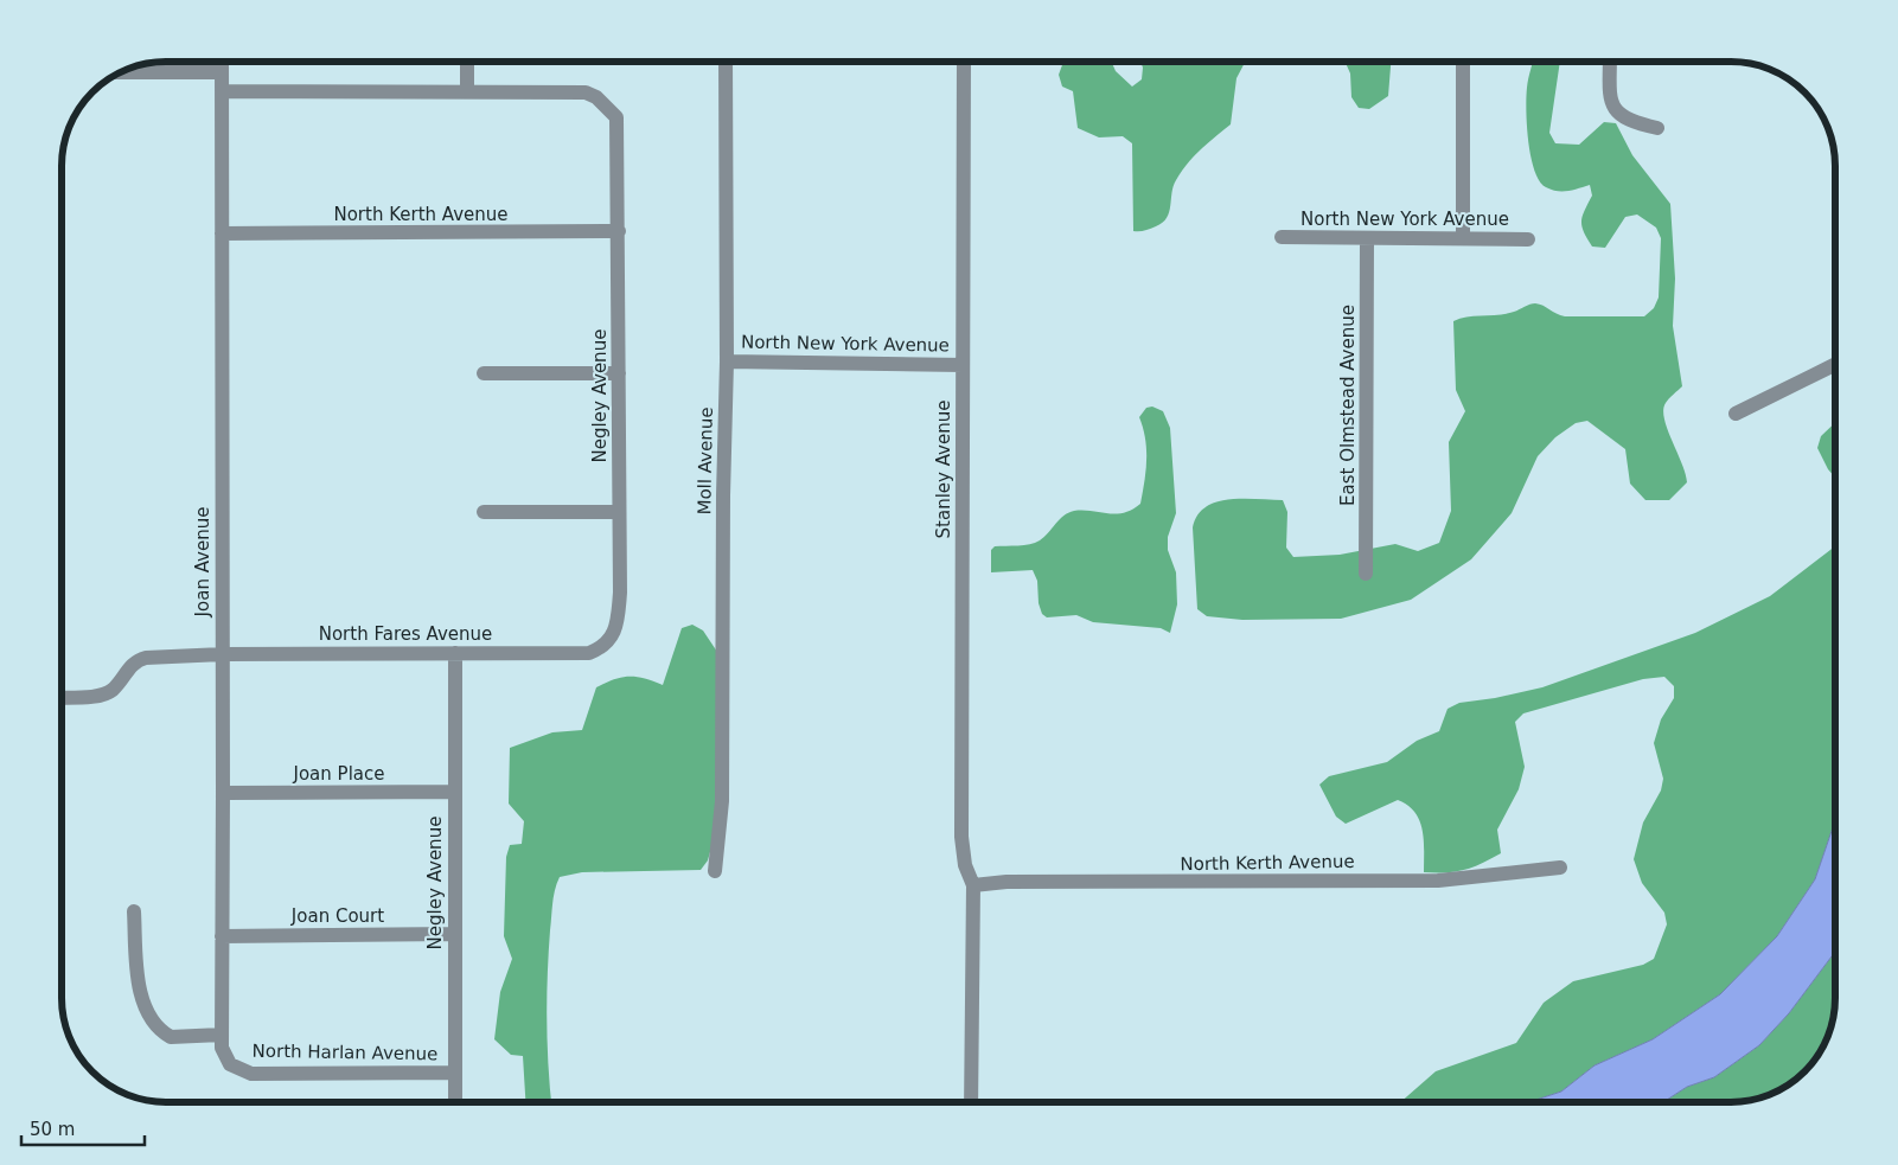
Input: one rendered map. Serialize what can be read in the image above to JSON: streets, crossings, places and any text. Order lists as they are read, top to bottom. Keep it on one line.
{"streets":{"street":["North Kerth Avenue","North New York Avenue","Negley Avenue","East Olmstead Avenue","Moll Avenue","Stanley Avenue","Joan Avenue","North Fares Avenue","Joan Place","Joan Court","North Harlan Avenue"]},"crossings":[["North Kerth Avenue","Negley Avenue"],["North Kerth Avenue","Stanley Avenue"],["North Kerth Avenue","Joan Avenue"],["North New York Avenue","East Olmstead Avenue"],["North New York Avenue","Moll Avenue"],["North New York Avenue","Stanley Avenue"],["Negley Avenue","North Fares Avenue"],["Negley Avenue","Joan Place"],["Negley Avenue","Joan Court"],["Negley Avenue","North Harlan Avenue"],["Joan Avenue","North Fares Avenue"],["Joan Avenue","Joan Place"],["Joan Avenue","Joan Court"],["Joan Avenue","North Harlan Avenue"]],"scale_bar":"50 m"}
